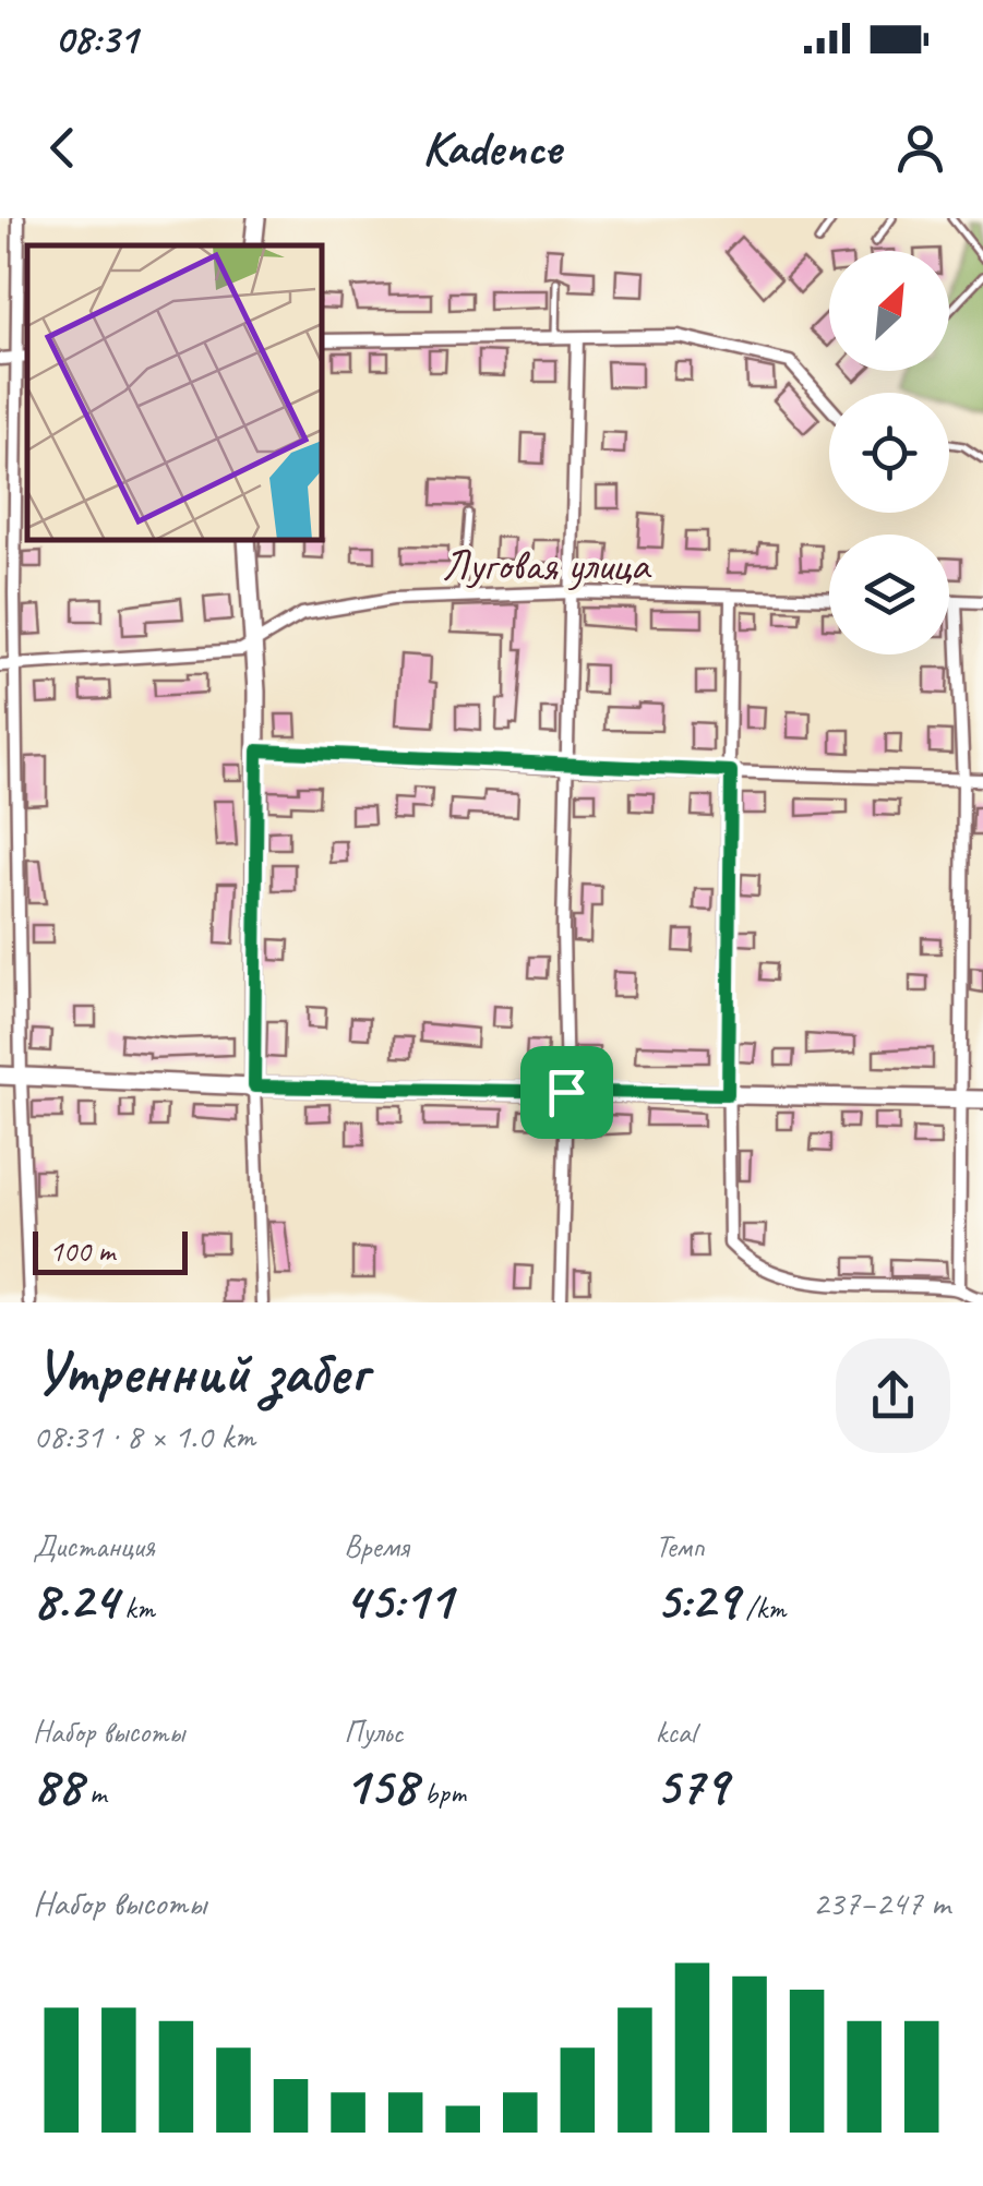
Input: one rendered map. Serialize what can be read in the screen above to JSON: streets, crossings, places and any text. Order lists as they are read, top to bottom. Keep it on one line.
{"streets":{"street":["Луговая улица"]},"scale_bar":"100 m","north":"top right","page":{"status":"08:31","header":"Kadence","scale":"100 m","heading":["Утренний забег","08:31 · 8 × 1.0 km"],"stats":[["Дистанция","8.24 km"],["Время","45:11"],["Темп","5:29 /km"],["Набор высоты","88 m"],["Пульс","158 bpm"],["kcal","579"]],"chart":["Набор высоты","237–247 m"]}}
